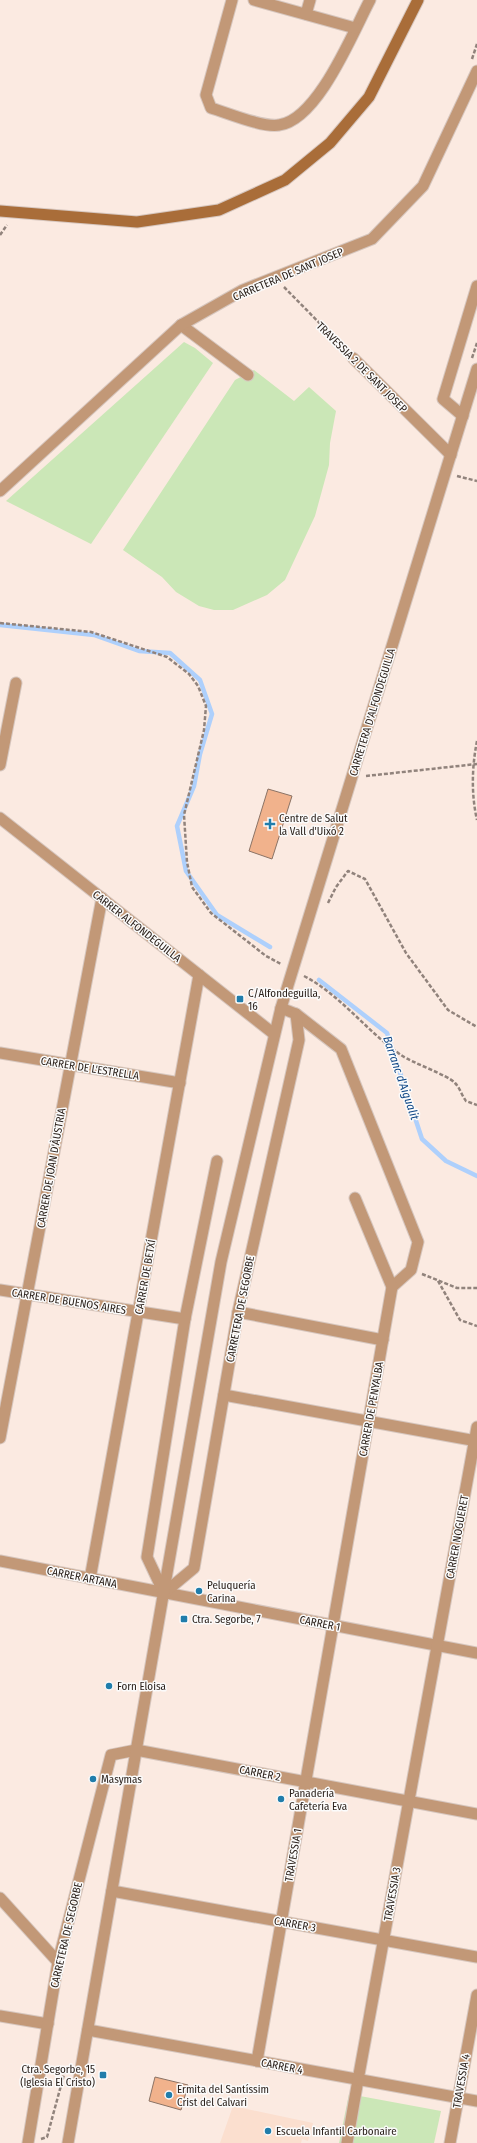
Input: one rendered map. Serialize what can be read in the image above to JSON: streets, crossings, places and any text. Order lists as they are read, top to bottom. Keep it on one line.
{"streets":{"street":["CARRETERA DE SANT JOSEP","TRAVESSIA 2 DE SANT JOSEP","CARRETERA D'ALFONDEGUILLA","CARRER ALFONDEGUILLA","CARRER DE L'ESTRELLA","CARRER DE JOAN D'ÀUSTRIA","CARRER DE BETXÍ","CARRER DE BUENOS AIRES","CARRETERA DE SEGORBE","CARRER DE PENYALBA","CARRER NOGUERET","CARRER ARTANA","CARRER 1","CARRER 2","TRAVESSIA 1","TRAVESSIA 3","CARRER 3","CARRER 4","TRAVESSIA 4"]},"crossings":[["CARRETERA DE SANT JOSEP","TRAVESSIA 2 DE SANT JOSEP"],["TRAVESSIA 2 DE SANT JOSEP","CARRETERA D'ALFONDEGUILLA"],["CARRER ALFONDEGUILLA","CARRER DE JOAN D'ÀUSTRIA"],["CARRER ALFONDEGUILLA","CARRER DE BETXÍ"],["CARRER DE L'ESTRELLA","CARRER DE JOAN D'ÀUSTRIA"],["CARRER DE L'ESTRELLA","CARRER DE BETXÍ"],["CARRER DE JOAN D'ÀUSTRIA","CARRER DE BUENOS AIRES"],["CARRER DE BETXÍ","CARRER DE BUENOS AIRES"],["CARRER DE BETXÍ","CARRER ARTANA"],["CARRETERA DE SEGORBE","CARRER ARTANA"],["CARRETERA DE SEGORBE","CARRER 1"],["CARRETERA DE SEGORBE","CARRER 2"],["CARRER DE PENYALBA","CARRER 1"],["CARRER DE PENYALBA","TRAVESSIA 1"],["CARRER NOGUERET","CARRER 1"],["CARRER NOGUERET","TRAVESSIA 3"],["CARRER ARTANA","CARRER 1"],["CARRER 1","TRAVESSIA 1"],["CARRER 1","TRAVESSIA 3"],["CARRER 2","TRAVESSIA 1"],["CARRER 2","TRAVESSIA 3"],["TRAVESSIA 1","CARRER 3"],["TRAVESSIA 1","CARRER 4"],["TRAVESSIA 3","CARRER 3"],["TRAVESSIA 3","CARRER 4"],["CARRER 4","TRAVESSIA 4"]],"water":["Barranc d'Aigualit"],"places":{"health":["Centre de Salut la Vall d'Uixó 2"],"transit":["C/Alfondeguilla, 16","Ctra. Segorbe, 7","Ctra. Segorbe, 15 (Iglesia El Cristo)"],"other":["Peluquería Carina","Forn Eloisa","Masymas","Panadería Cafetería Eva","Ermita del Santíssim Crist del Calvari","Escuela Infantil Carbonaire"]}}
